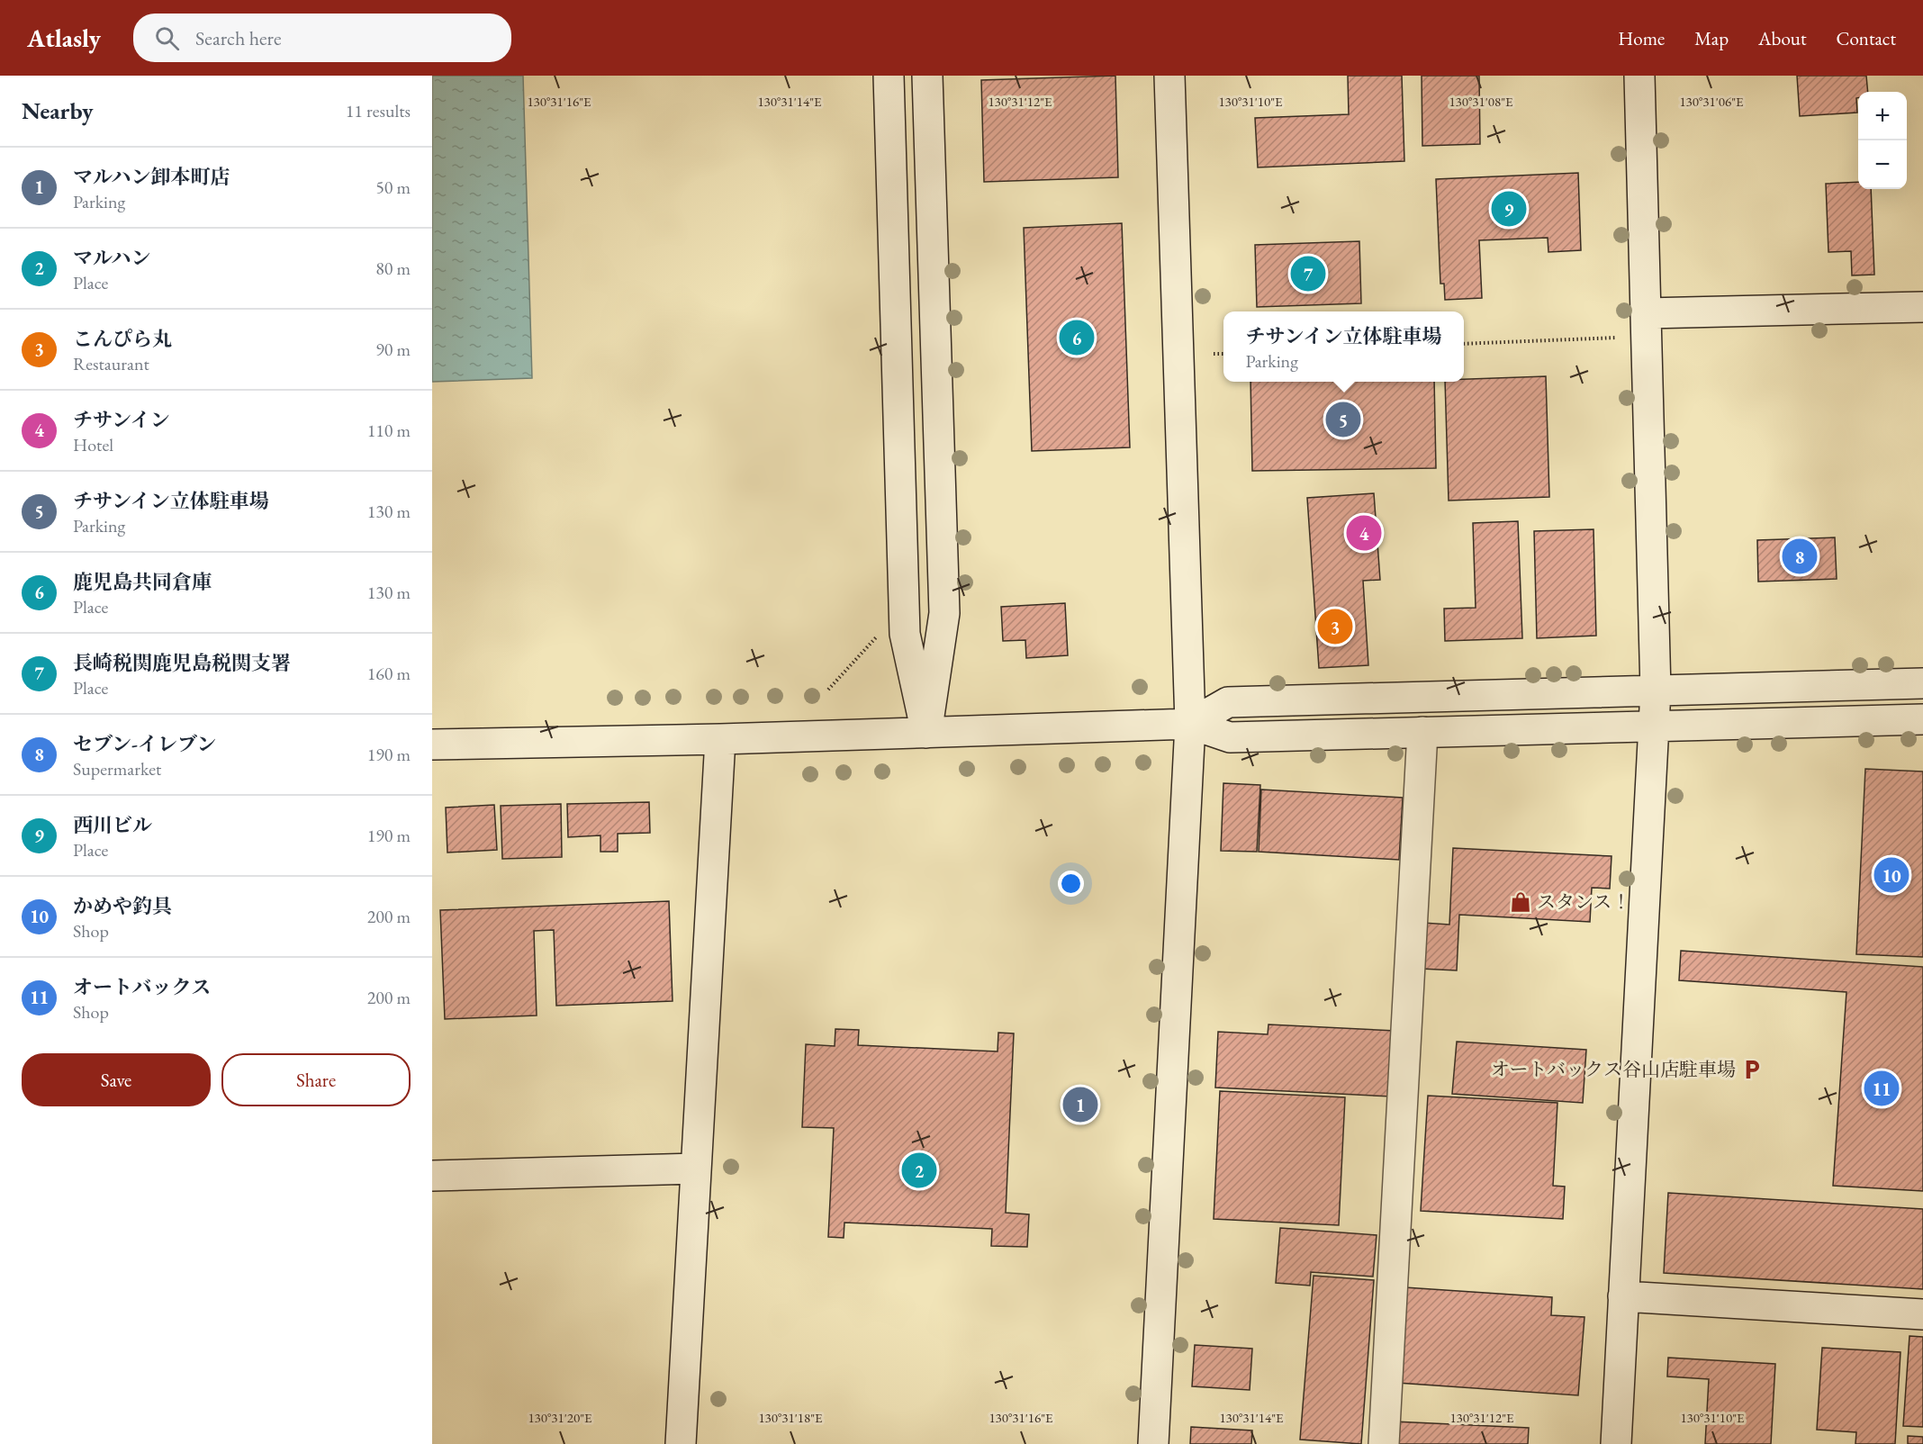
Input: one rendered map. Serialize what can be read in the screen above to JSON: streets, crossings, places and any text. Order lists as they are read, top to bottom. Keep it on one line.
{"places":{"shop":["スタンス！"],"parking":["オートバックス谷山店駐車場"]},"page":{"header":"Atlasly","search":"Search here","nav":["Home","Map","About","Contact"],"heading":["Nearby","11 results"],"map_buttons":["+","−"],"list":[{"mark":"1","name":"マルハン卸本町店","note":"Parking","value":"50 m"},{"mark":"2","name":"マルハン","note":"Place","value":"80 m"},{"mark":"3","name":"こんぴら丸","note":"Restaurant","value":"90 m"},{"mark":"4","name":"チサンイン","note":"Hotel","value":"110 m"},{"mark":"5","name":"チサンイン立体駐車場","note":"Parking","value":"130 m"},{"mark":"6","name":"鹿児島共同倉庫","note":"Place","value":"130 m"},{"mark":"7","name":"長崎税関鹿児島税関支署","note":"Place","value":"160 m"},{"mark":"8","name":"セブン-イレブン","note":"Supermarket","value":"190 m"},{"mark":"9","name":"西川ビル","note":"Place","value":"190 m"},{"mark":"10","name":"かめや釣具","note":"Shop","value":"200 m"},{"mark":"11","name":"オートバックス","note":"Shop","value":"200 m"}],"pins":["9","7","6","5","4","8","3","10","11","1","2"],"popup":["チサンイン立体駐車場","Parking"],"buttons":["Save","Share"]},"coordinates":["130°31'16\"E","130°31'14\"E","130°31'12\"E","130°31'10\"E","130°31'08\"E","130°31'06\"E","130°31'20\"E","130°31'18\"E"]}
